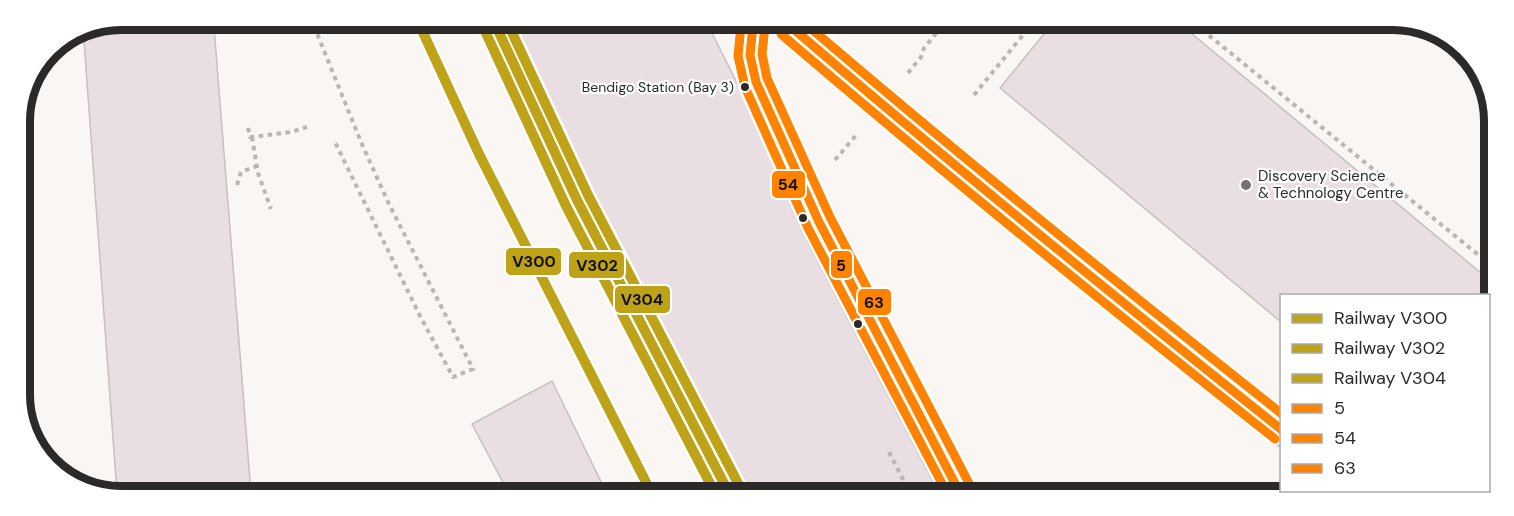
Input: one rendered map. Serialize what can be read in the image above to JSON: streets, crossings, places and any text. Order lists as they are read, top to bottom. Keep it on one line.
{"places":["Bendigo Station (Bay 3)","Discovery Science & Technology Centre"],"lines":["rail line V300","rail line V304","transit line 5","transit line 54","transit line 63","rail line V302"],"legend":["Railway V300","Railway V302","Railway V304","5","54","63"]}
